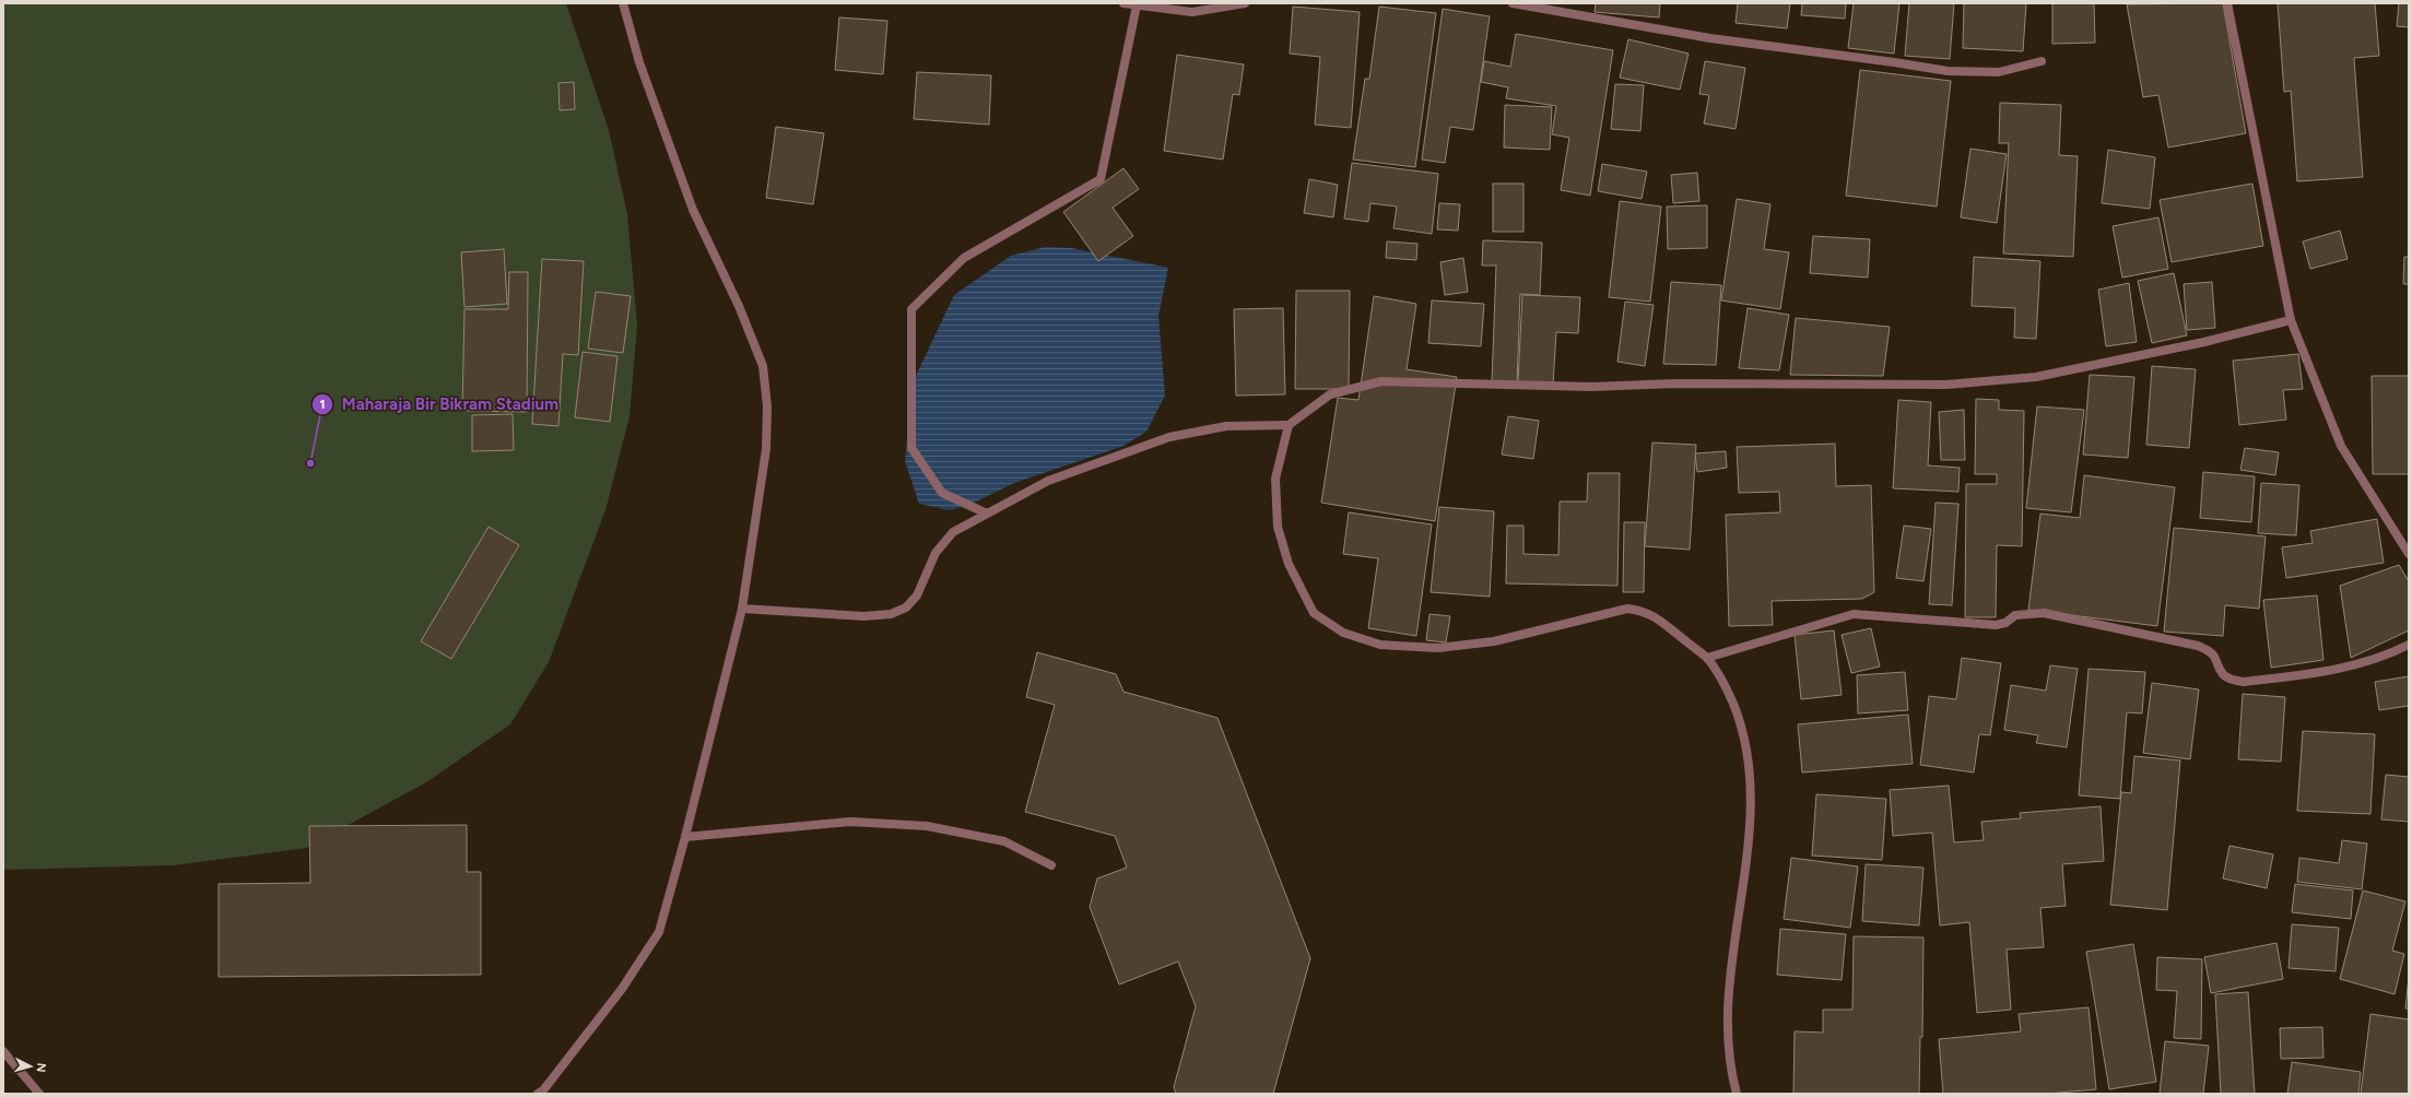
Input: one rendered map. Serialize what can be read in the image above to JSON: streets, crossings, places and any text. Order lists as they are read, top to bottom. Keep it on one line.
{"places":["Maharaja Bir Bikram Stadium"],"north":"right"}
